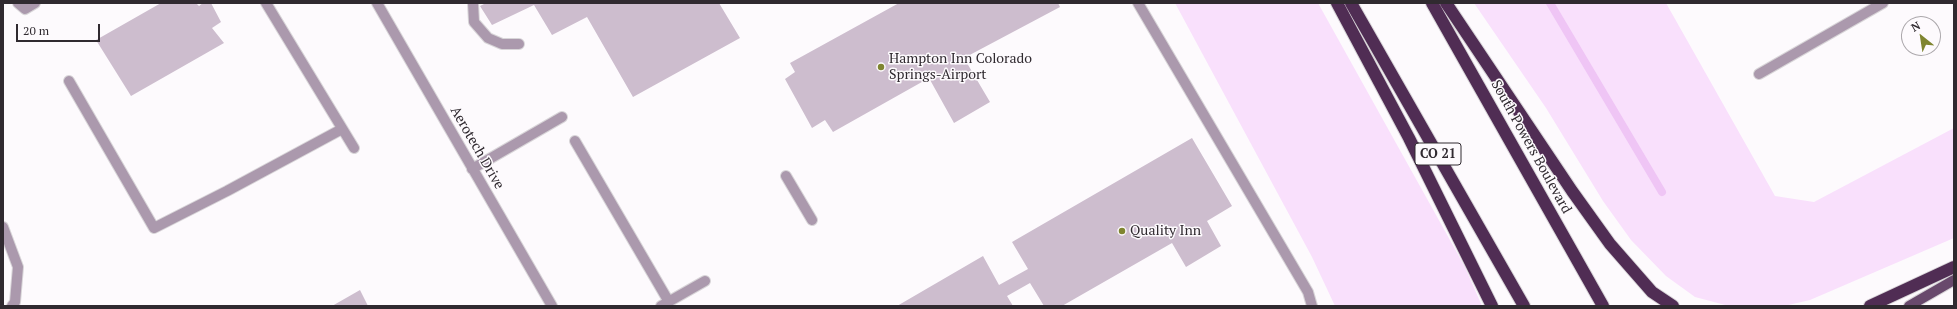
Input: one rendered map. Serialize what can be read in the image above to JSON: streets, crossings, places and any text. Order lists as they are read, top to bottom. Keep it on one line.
{"streets":{"highway":["South Powers Boulevard","CO 21"],"street":["Aerotech Drive"]},"places":["Hampton Inn Colorado Springs-Airport","Quality Inn"],"scale_bar":"20 m","north":"top left"}
